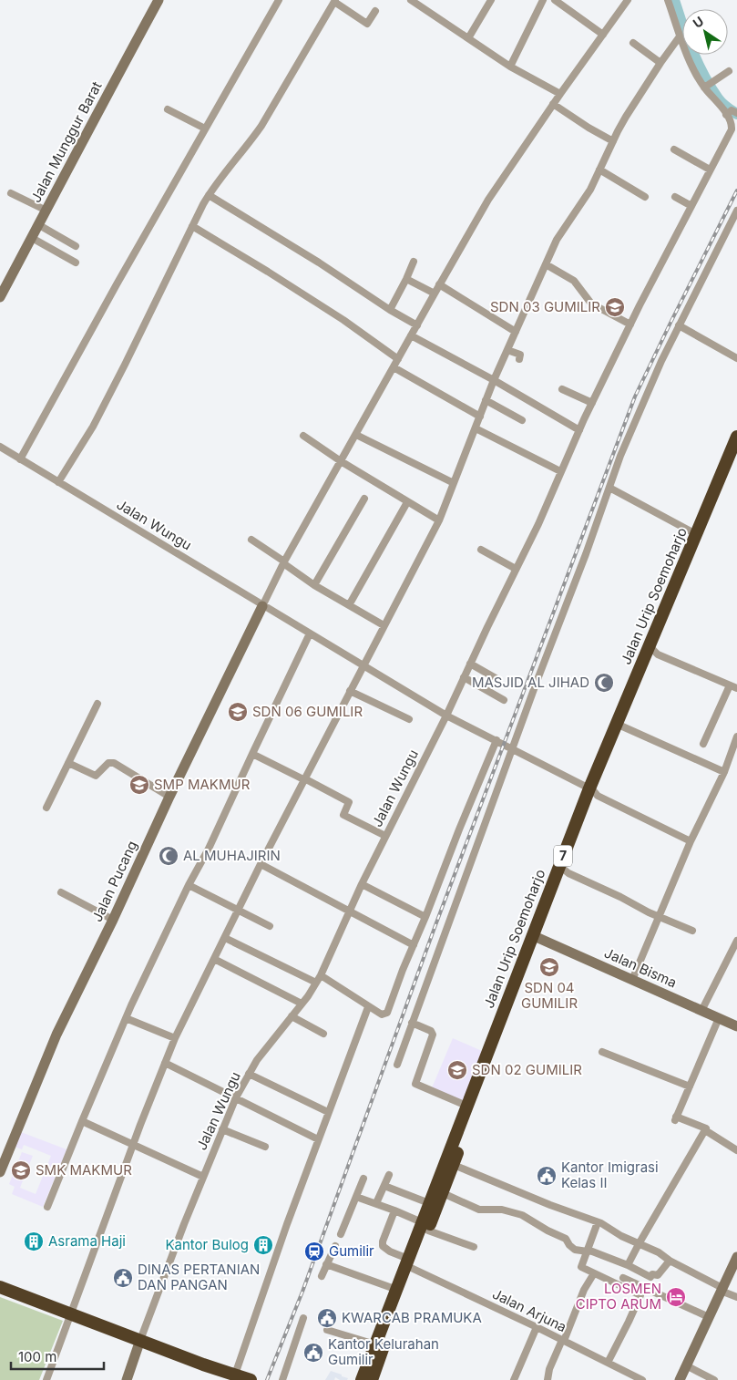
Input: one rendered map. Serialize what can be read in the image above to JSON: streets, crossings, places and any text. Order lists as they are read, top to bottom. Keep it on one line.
{"streets":{"highway":["Jalan Urip Soemoharjo","7"],"street":["Jalan Munggur Barat","Jalan Wungu","Jalan Pucang","Jalan Bisma","Jalan Arjuna"]},"crossings":[["Jalan Wungu","Jalan Pucang"],["Jalan Urip Soemoharjo","Jalan Bisma"],["Jalan Urip Soemoharjo","Jalan Arjuna"]],"places":{"school or university":["SDN 03 GUMILIR","SDN 06 GUMILIR","SMP MAKMUR","SDN 04 GUMILIR","SDN 02 GUMILIR","SMK MAKMUR"],"mosque":["MASJID AL JIHAD","AL MUHAJIRIN"],"public building":["Kantor Imigrasi Kelas II","DINAS PERTANIAN DAN PANGAN","KWARCAB PRAMUKA","Kantor Kelurahan Gumilir"],"building":["Asrama Haji","Kantor Bulog"],"station":["Gumilir"],"hotel":["LOSMEN CIPTO ARUM"]},"scale_bar":"100 m","north":"top left"}
